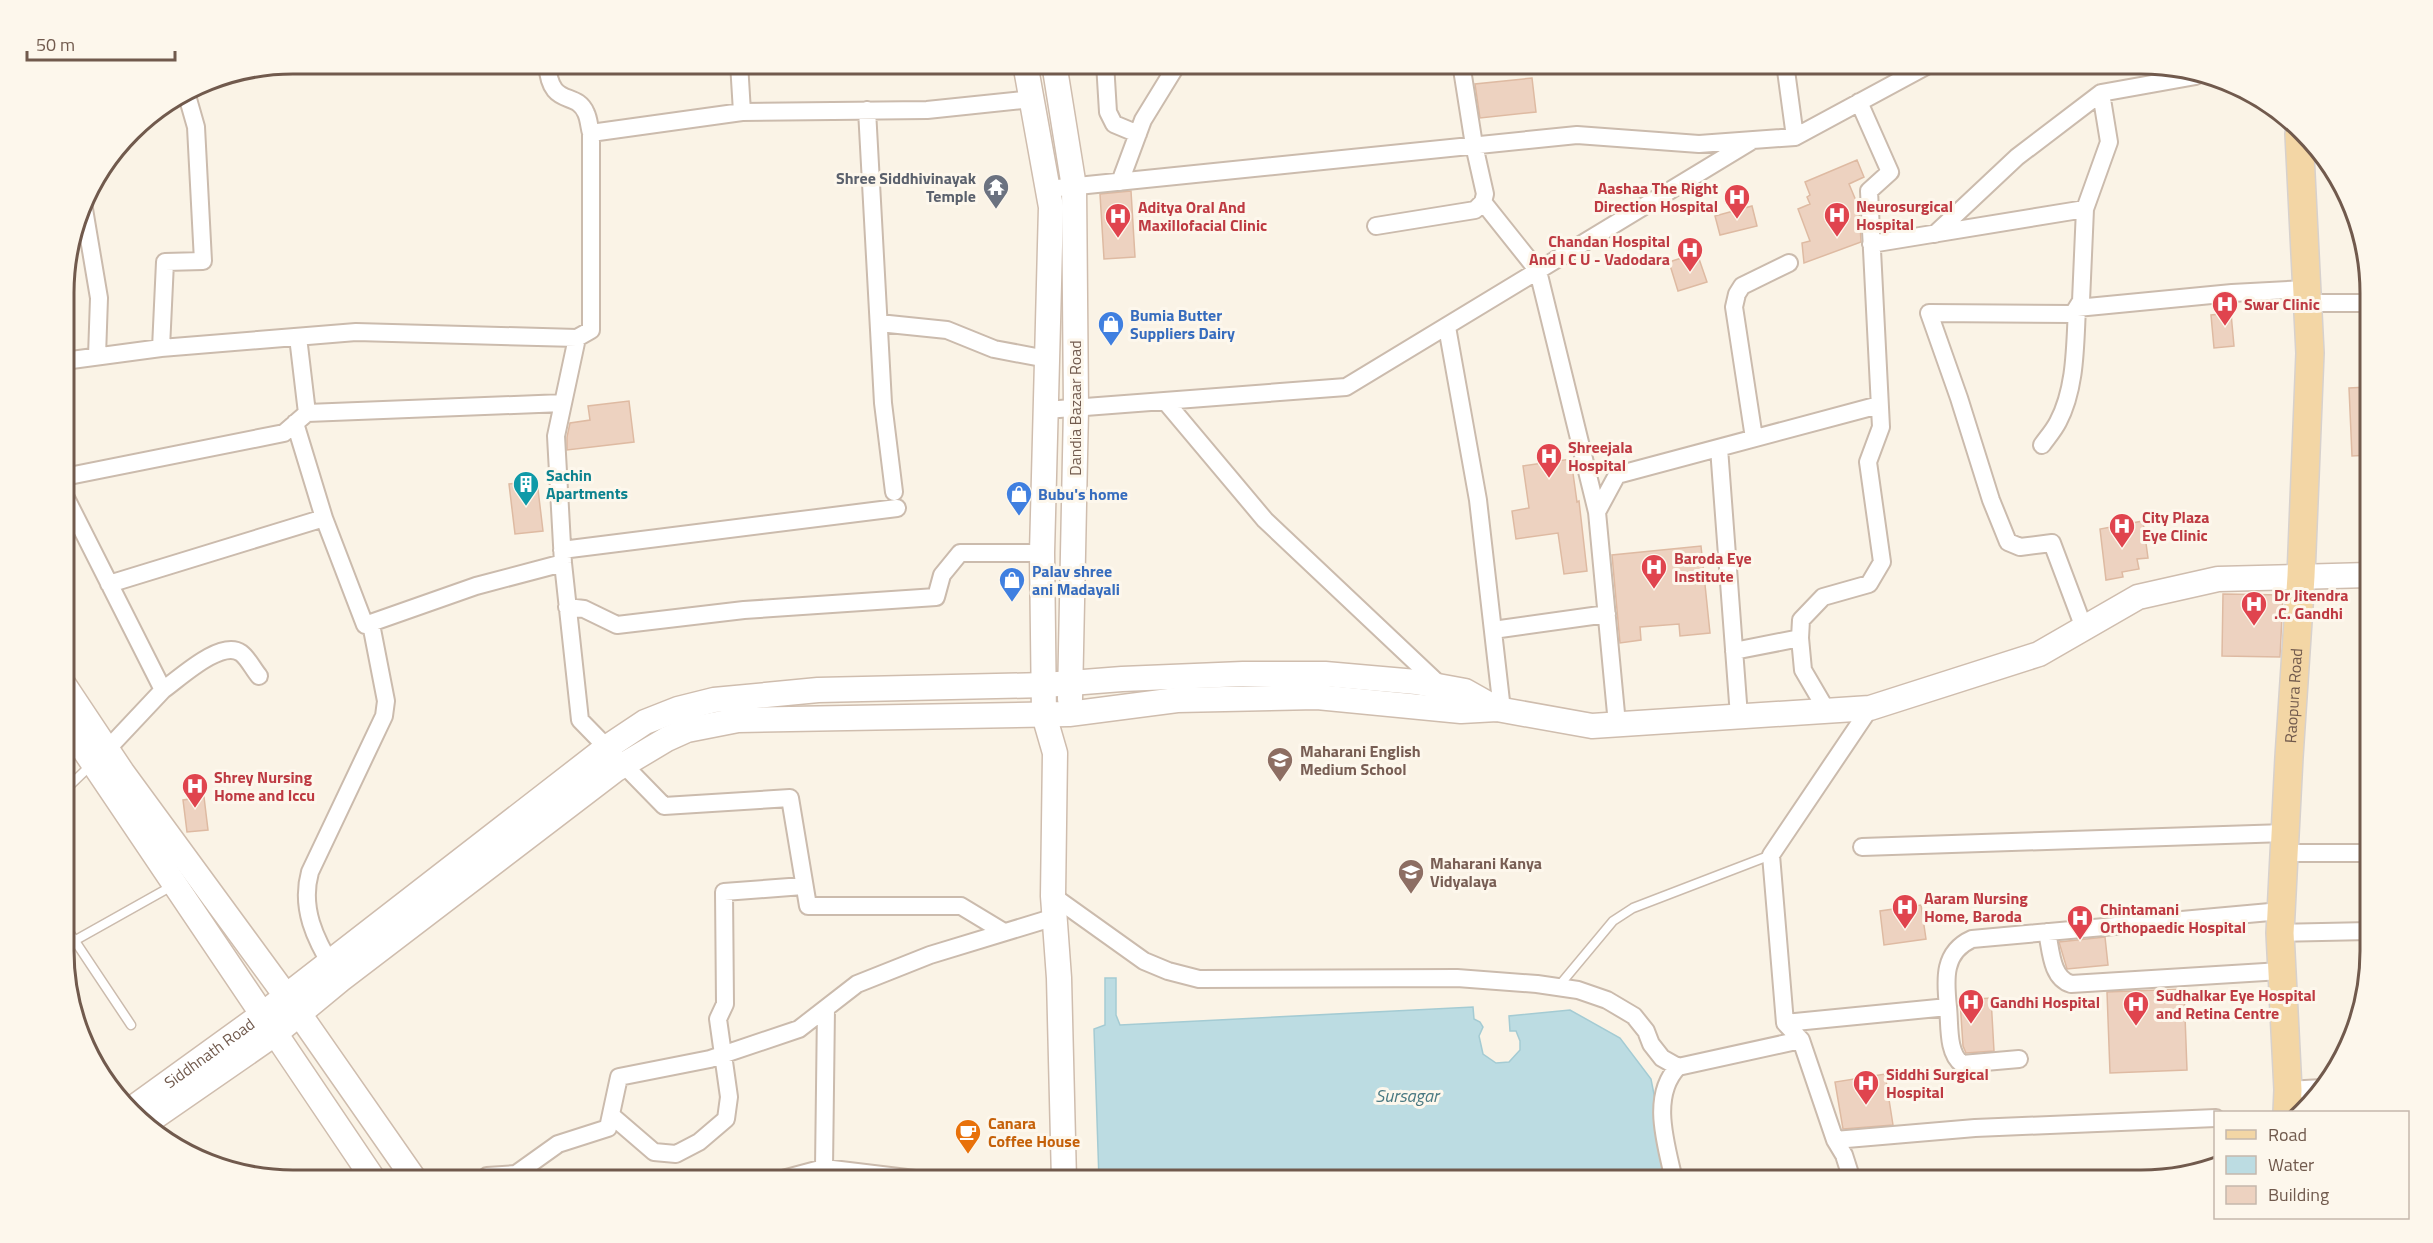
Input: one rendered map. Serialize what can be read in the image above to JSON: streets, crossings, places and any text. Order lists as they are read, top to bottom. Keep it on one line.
{"streets":{"main road":["Raopura Road"],"street":["Dandia Bazaar Road","Siddhnath Road"]},"water":["Sursagar"],"places":{"temple":["Shree Siddhivinayak Temple"],"hospital":["Aashaa The Right Direction Hospital","Neurosurgical Hospital","Aditya Oral And Maxillofacial Clinic","Chandan Hospital And I C U - Vadodara","Swar Clinic","Shreejala Hospital","City Plaza Eye Clinic","Baroda Eye Institute","Dr Jitendra .C. Gandhi","Shrey Nursing Home and Iccu","Aaram Nursing Home, Baroda","Chintamani Orthopaedic Hospital","Gandhi Hospital","Sudhalkar Eye Hospital and Retina Centre","Siddhi Surgical Hospital"],"shop":["Bumia Butter Suppliers Dairy","Bubu's home","Palav shree ani Madayali"],"building":["Sachin Apartments"],"school or university":["Maharani English Medium School","Maharani Kanya Vidyalaya"],"cafe":["Canara Coffee House"]},"legend":["Road","Water","Building"],"scale_bar":"50 m"}
